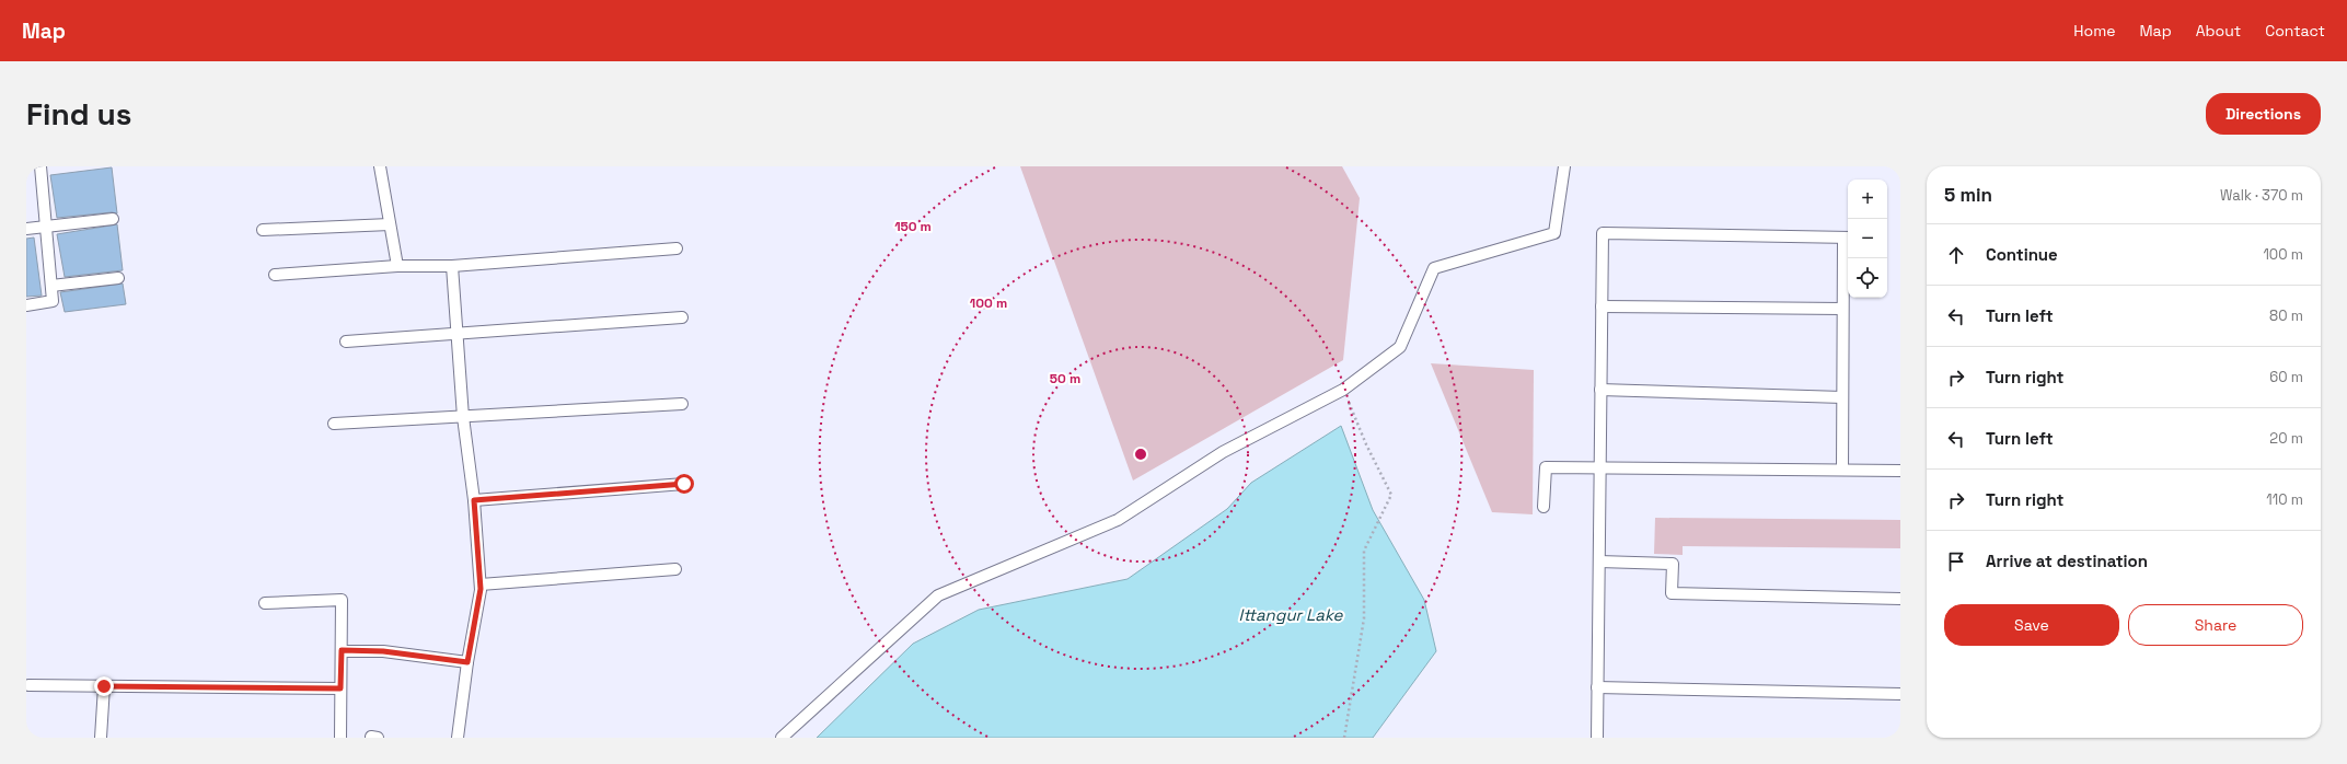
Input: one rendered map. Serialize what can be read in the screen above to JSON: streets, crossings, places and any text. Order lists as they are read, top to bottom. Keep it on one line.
{"water":["Ittangur Lake"],"page":{"header":"Map","nav":["Home","Map","About","Contact"],"buttons":["Directions",["Save","Share"]],"title":"Find us","heading":["5 min","Walk · 370 m"],"map_buttons":["+","−"],"list":[["Continue","100 m"],["Turn left","80 m"],["Turn right","60 m"],["Turn left","20 m"],["Turn right","110 m"],"Arrive at destination"]},"rings":["150 m","100 m","50 m"]}
